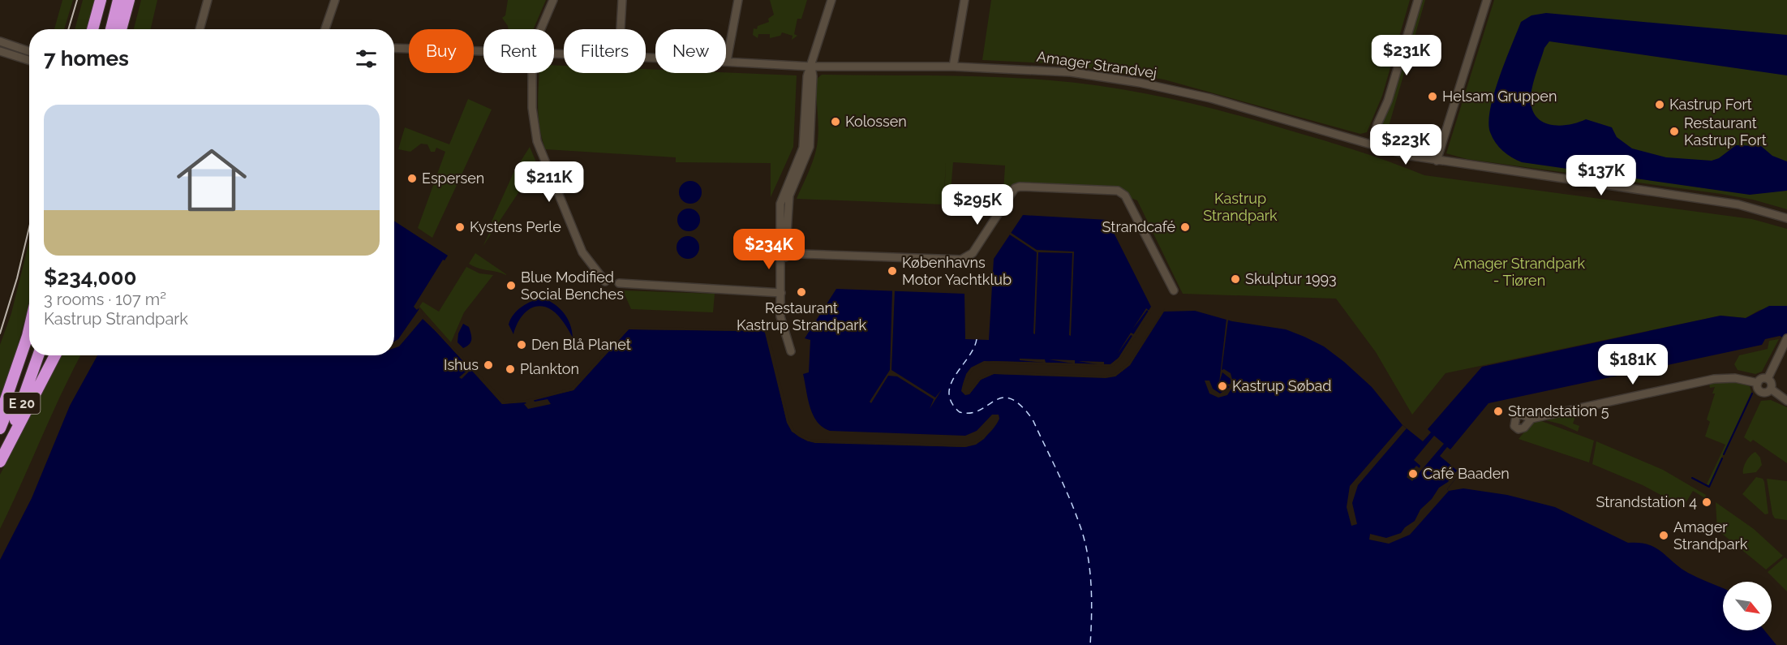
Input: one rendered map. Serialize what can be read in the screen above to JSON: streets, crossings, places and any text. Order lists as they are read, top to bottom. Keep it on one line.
{"streets":{"highway":["E 20"],"street":["Amager Strandvej"]},"parks":["Kastrup Strandpark","Amager Strandpark - Tiøren"],"places":["Helsam Gruppen","Kastrup Fort","Kolossen","Restaurant Kastrup Fort","Espersen","Kystens Perle","Strandcafé","Københavns Motor Yachtklub","Skulptur 1993","Blue Modified Social Benches","Restaurant Kastrup Strandpark","Den Blå Planet","Ishus","Plankton","Kastrup Søbad","Strandstation 5","Café Baaden","Strandstation 4","Amager Strandpark"],"north":"bottom right","page":{"chip":["Buy","Rent","Filters","New"],"heading":"7 homes","price":["$231K","$223K","$137K","$211K","$295K","$234K","$181K"],"list":[{"name":"$234,000","note":"3 rooms · 107 m² · Kastrup Strandpark"}]}}
